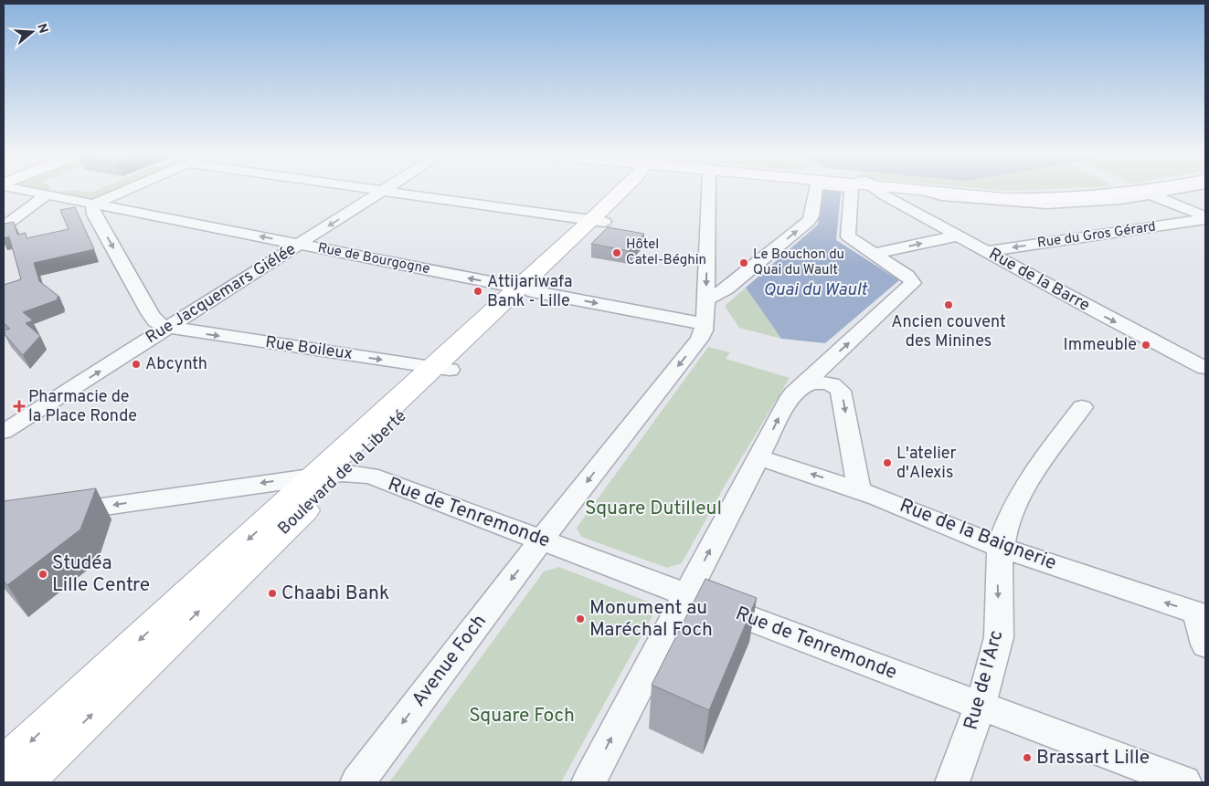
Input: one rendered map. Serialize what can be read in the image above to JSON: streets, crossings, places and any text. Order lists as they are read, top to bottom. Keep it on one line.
{"streets":{"main road":["Boulevard de la Liberté"],"street":["Rue du Gros Gérard","Rue de Bourgogne","Rue de la Barre","Rue Jacquemars Giélée","Rue Boileux","Rue de Tenremonde","Rue de la Baignerie","Avenue Foch","Rue de l'Arc"]},"crossings":[["Rue du Gros Gérard","Rue de la Barre"],["Rue de Bourgogne","Rue Jacquemars Giélée"],["Rue de Bourgogne","Boulevard de la Liberté"],["Rue Jacquemars Giélée","Rue Boileux"],["Rue Boileux","Boulevard de la Liberté"],["Boulevard de la Liberté","Rue de Tenremonde"],["Rue de Tenremonde","Avenue Foch"],["Rue de Tenremonde","Rue de l'Arc"],["Rue de la Baignerie","Rue de l'Arc"]],"one_way":["Rue du Gros Gérard","Rue de la Barre","Rue Boileux","Rue de la Baignerie","Rue de l'Arc"],"water":["Quai du Wault"],"parks":["Square Dutilleul","Square Foch"],"places":{"other":["Hôtel Catel-Béghin","Le Bouchon du Quai du Wault","Attijariwafa Bank - Lille","Ancien couvent des Minines","Immeuble","Abcynth","L'atelier d'Alexis","Studéa Lille Centre","Chaabi Bank","Monument au Maréchal Foch","Brassart Lille"],"health":["Pharmacie de la Place Ronde"]},"north":"right"}
